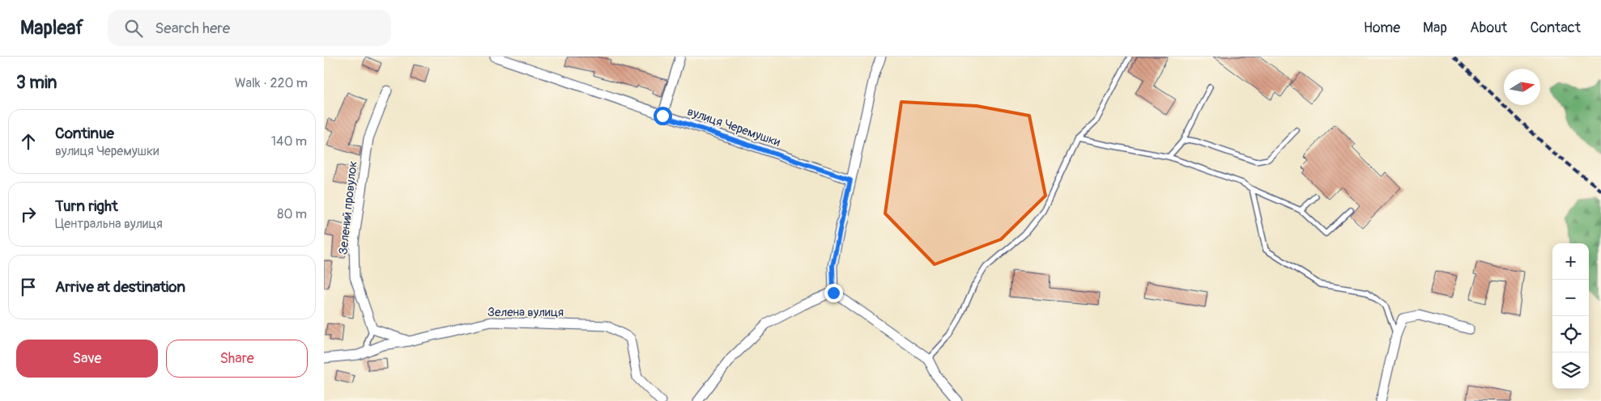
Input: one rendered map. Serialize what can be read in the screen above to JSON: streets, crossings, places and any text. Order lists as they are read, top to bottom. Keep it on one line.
{"streets":{"street":["вулиця Черемушки","Зелений провулок","Зелена вулиця"]},"north":"right","page":{"header":"Mapleaf","search":"Search here","nav":["Home","Map","About","Contact"],"heading":["3 min","Walk · 220 m"],"list":[["Continue","вулиця Черемушки","140 m"],["Turn right","Центральна вулиця","80 m"],"Arrive at destination"],"map_buttons":["+","−"],"buttons":["Save","Share"]}}
